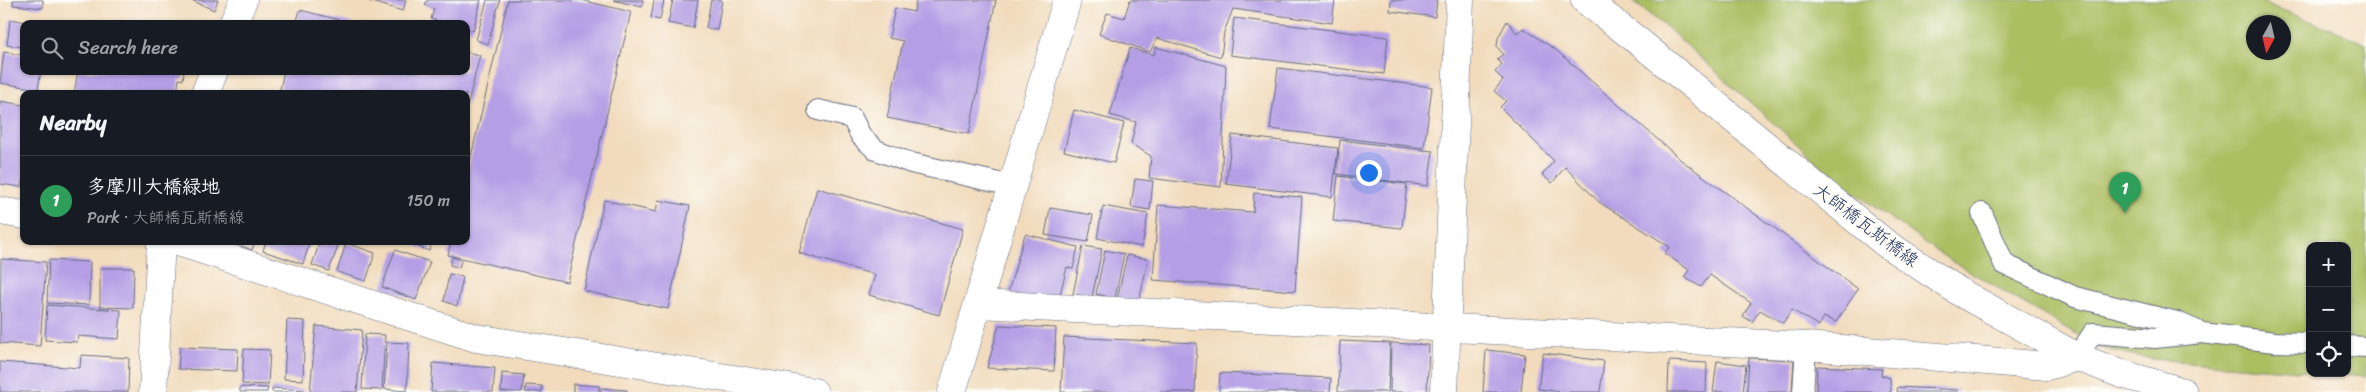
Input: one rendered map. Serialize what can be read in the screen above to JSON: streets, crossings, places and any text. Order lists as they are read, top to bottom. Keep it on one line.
{"streets":{"street":["大師橋瓦斯橋線"]},"north":"bottom","page":{"search":"Search here","heading":"Nearby","list":[{"mark":"1","name":"多摩川大橋緑地","note":"Park · 大師橋瓦斯橋線","value":"150 m"}],"pins":"1","map_buttons":["+","−"]}}
